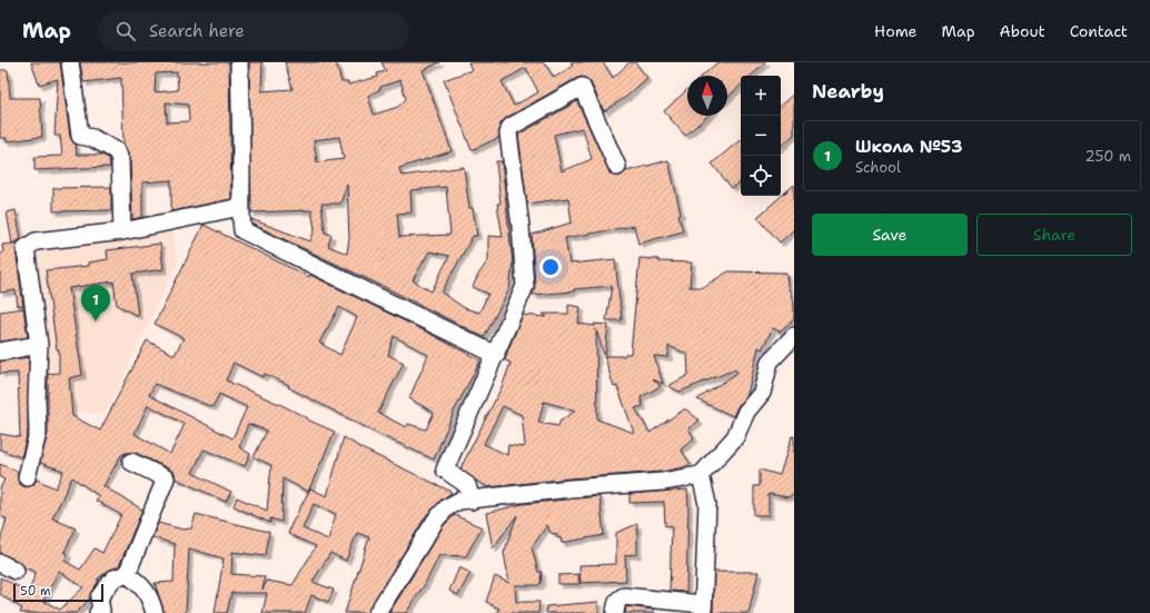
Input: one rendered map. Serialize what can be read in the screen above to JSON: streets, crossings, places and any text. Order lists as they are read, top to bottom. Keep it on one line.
{"scale_bar":"50 m","north":"top","page":{"header":"Map","search":"Search here","nav":["Home","Map","About","Contact"],"heading":"Nearby","map_buttons":["+","−"],"list":[{"mark":"1","name":"Школа №53","note":"School","value":"250 m"}],"buttons":["Save","Share"],"pins":"1","scale":"50 m"}}
